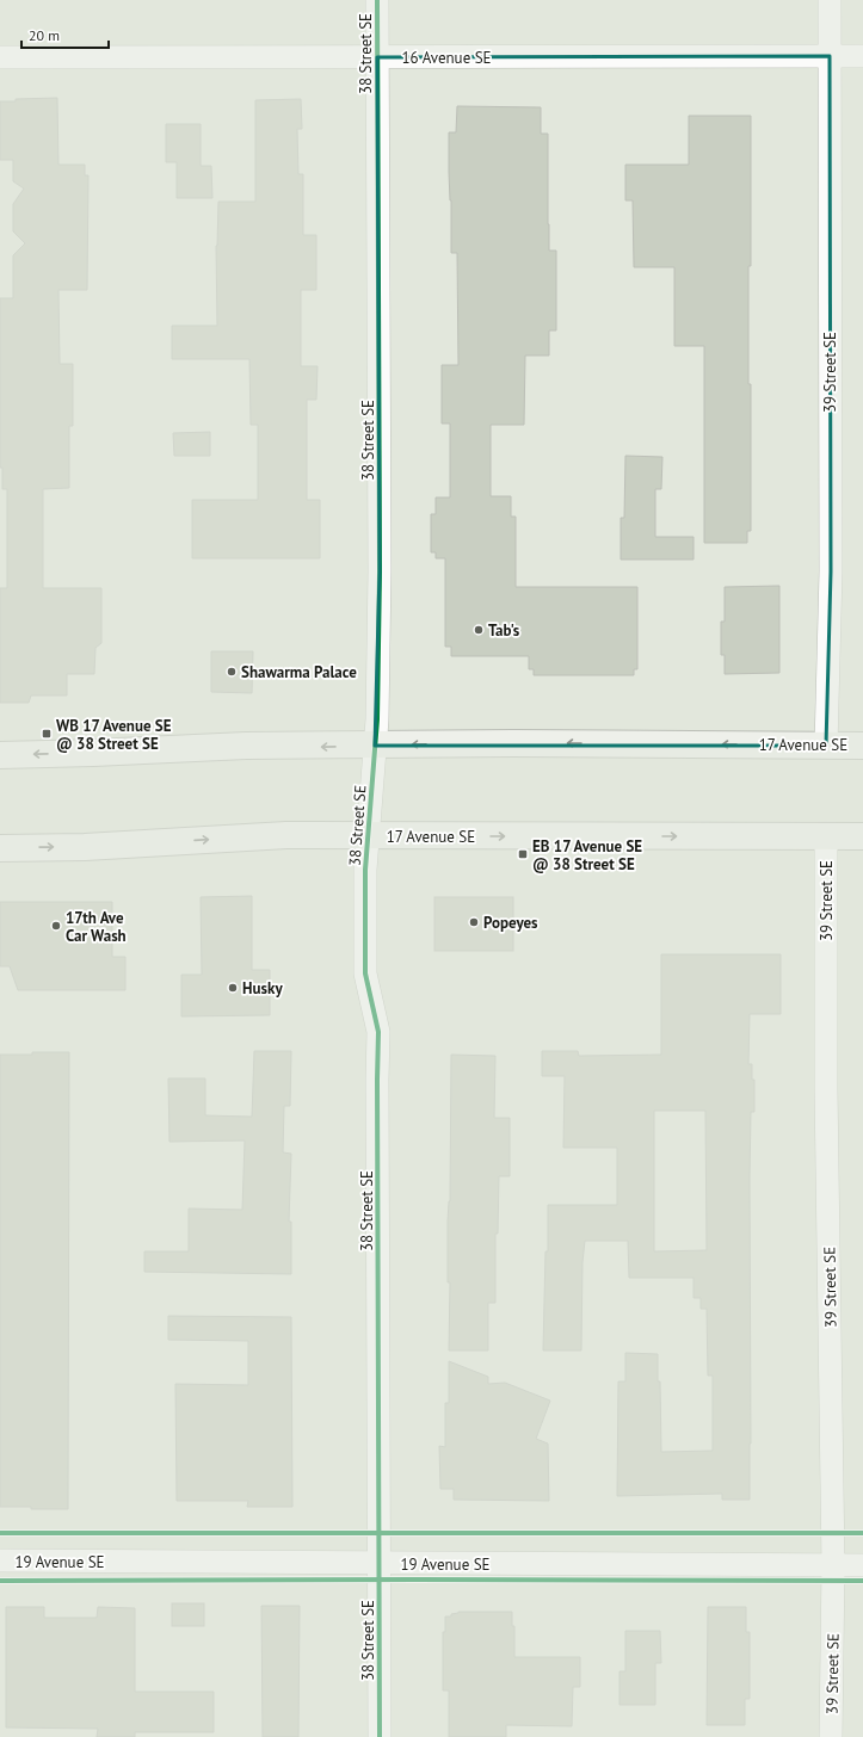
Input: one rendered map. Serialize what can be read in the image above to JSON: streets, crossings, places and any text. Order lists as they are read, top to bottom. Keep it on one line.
{"streets":{"main road":["17 Avenue SE"],"street":["38 Street SE","16 Avenue SE","39 Street SE","19 Avenue SE"]},"crossings":[["38 Street SE","16 Avenue SE"],["38 Street SE","17 Avenue SE"],["38 Street SE","19 Avenue SE"],["16 Avenue SE","39 Street SE"],["39 Street SE","17 Avenue SE"],["39 Street SE","19 Avenue SE"]],"places":{"other":["Tab's","Shawarma Palace","Popeyes","17th Ave Car Wash","Husky"],"transit":["WB 17 Avenue SE @ 38 Street SE","EB 17 Avenue SE @ 38 Street SE"]},"scale_bar":"20 m"}
